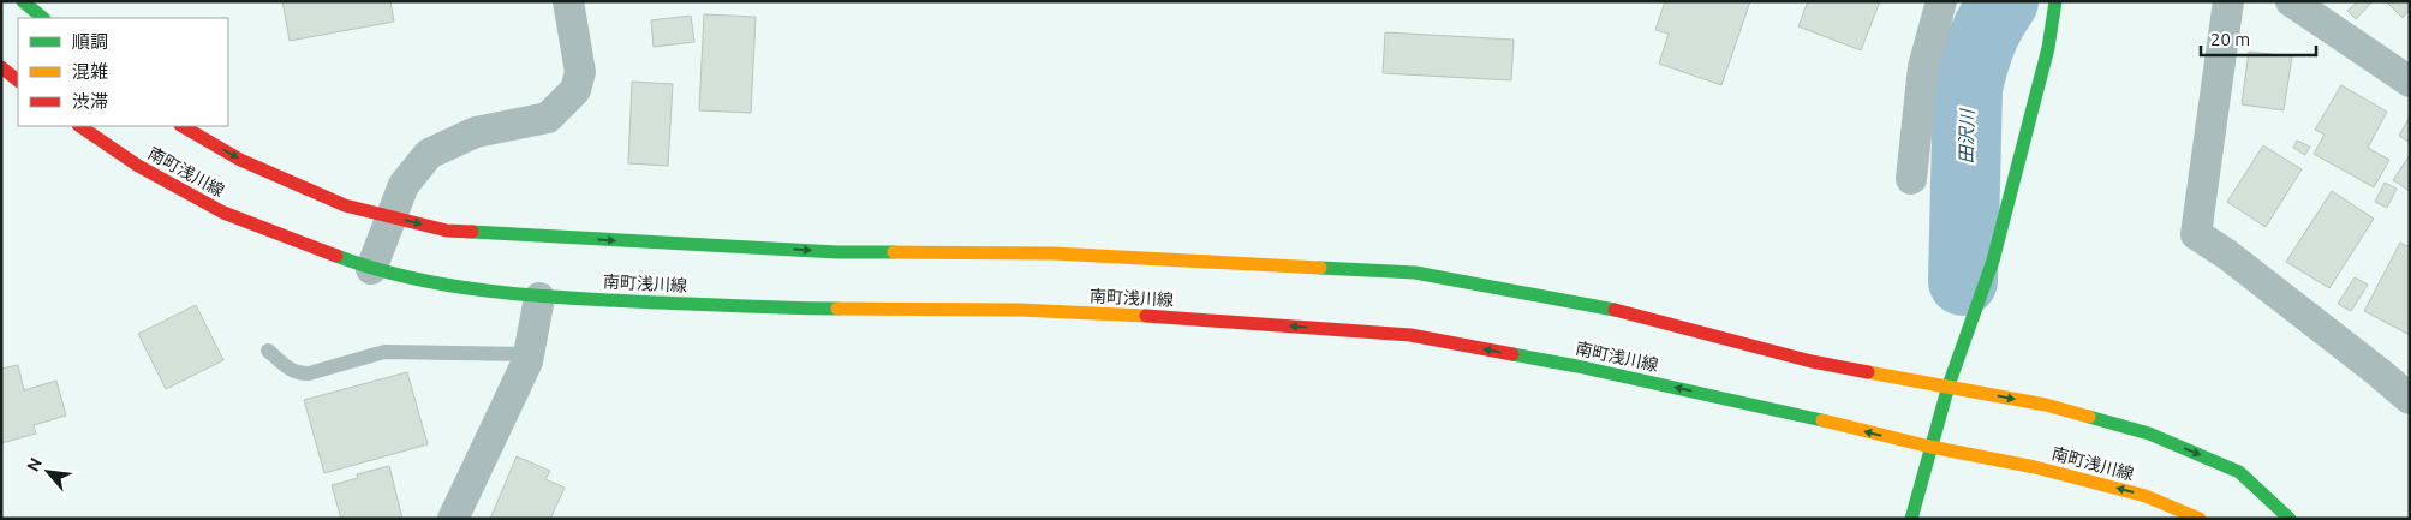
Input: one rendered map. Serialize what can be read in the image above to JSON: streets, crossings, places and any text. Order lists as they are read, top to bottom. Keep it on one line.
{"streets":{"street":["南町浅川線"]},"water":["田沢川"],"legend":["順調","混雑","渋滞"],"scale_bar":"20 m","north":"top left"}
